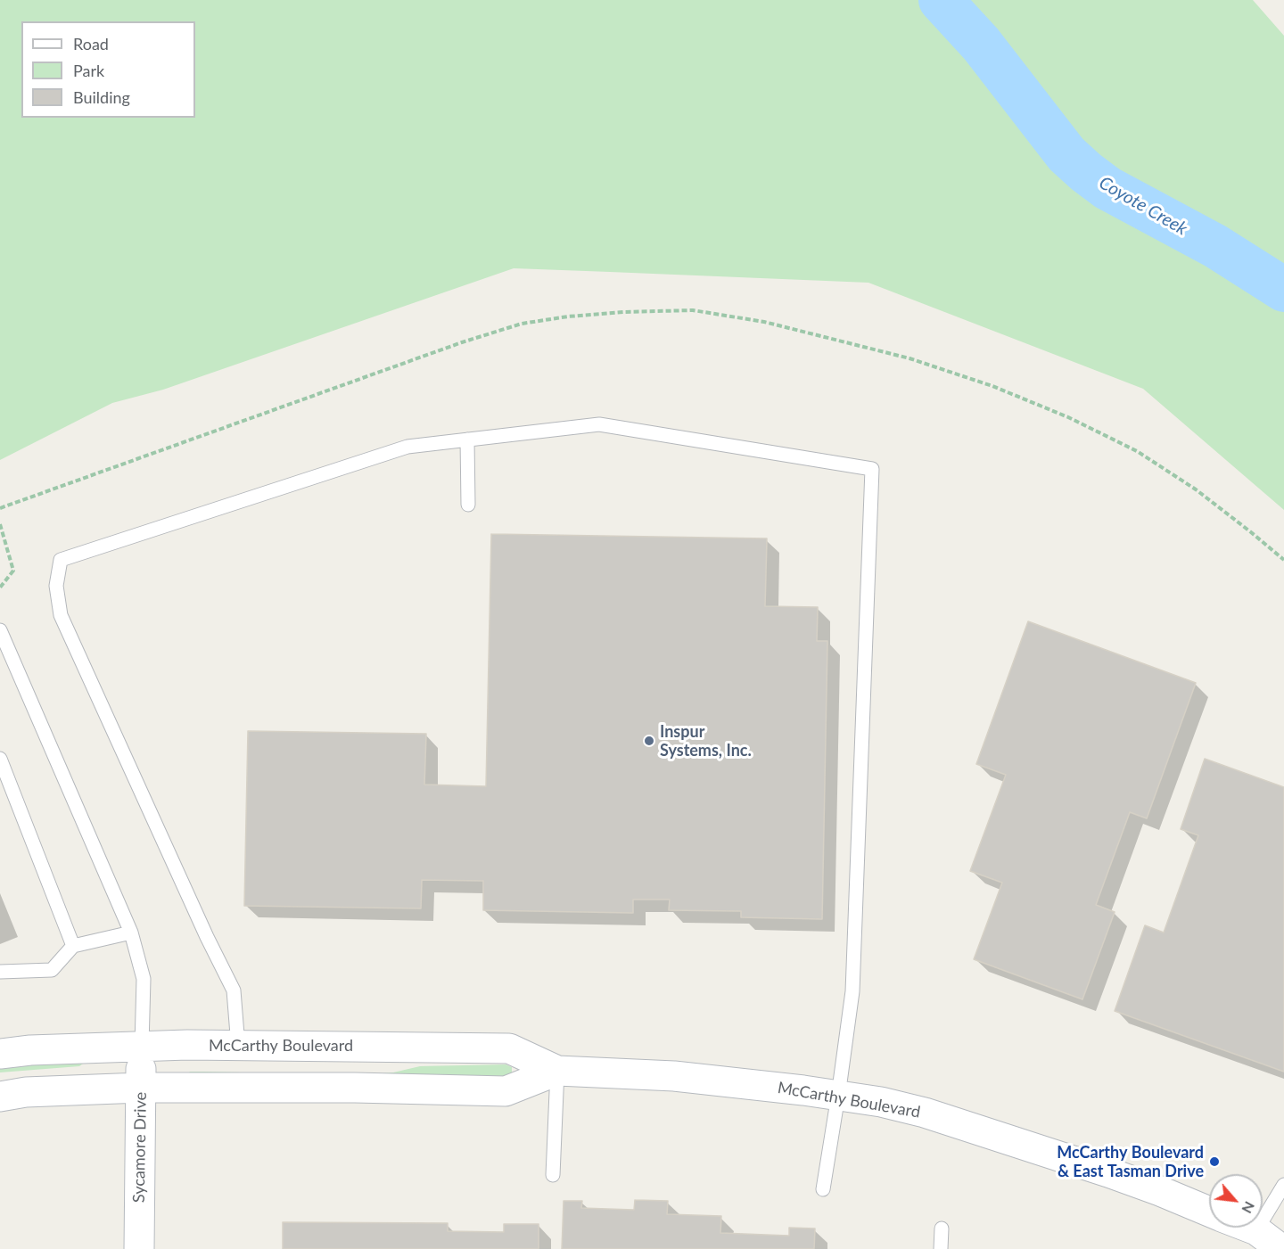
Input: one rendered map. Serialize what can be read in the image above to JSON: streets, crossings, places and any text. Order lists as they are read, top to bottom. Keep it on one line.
{"streets":{"main road":["McCarthy Boulevard","Sycamore Drive"]},"crossings":[["McCarthy Boulevard","Sycamore Drive"]],"water":["Coyote Creek"],"places":["Inspur Systems, Inc.","McCarthy Boulevard & East Tasman Drive"],"legend":["Road","Park","Building"],"north":"bottom right"}
